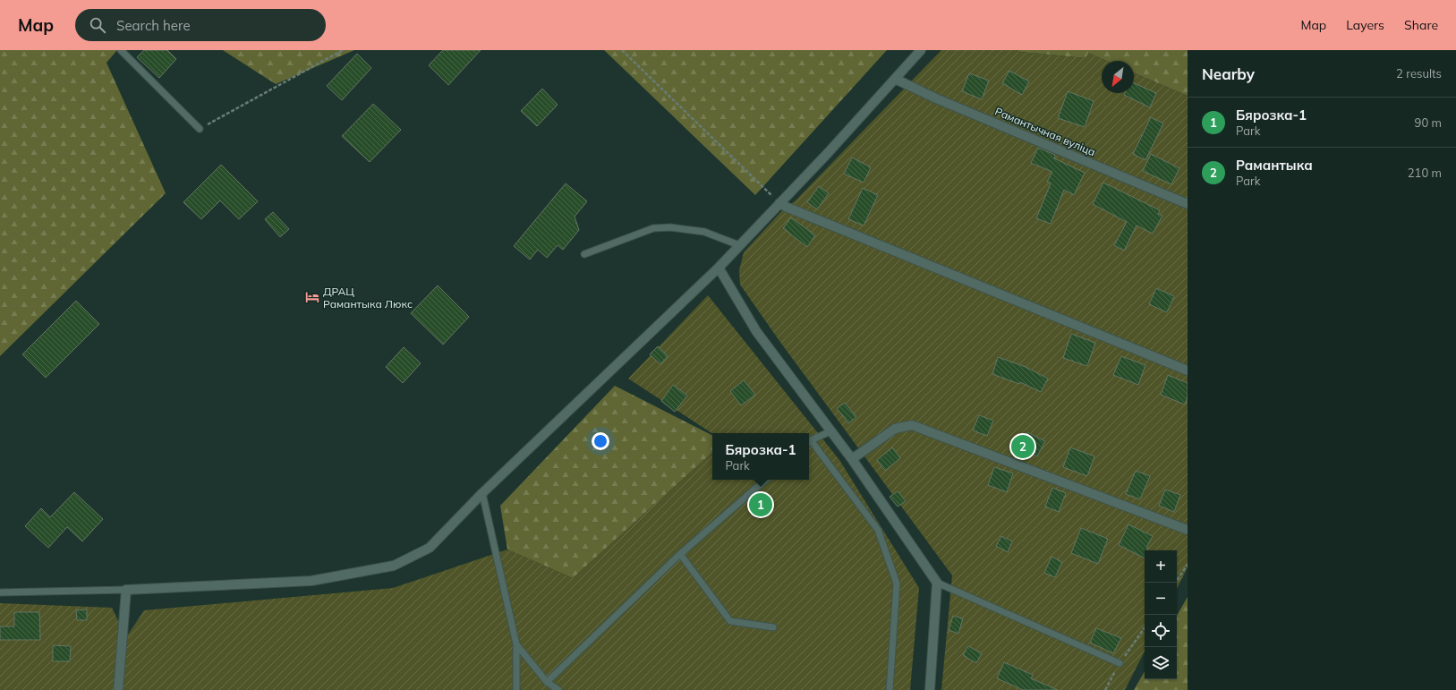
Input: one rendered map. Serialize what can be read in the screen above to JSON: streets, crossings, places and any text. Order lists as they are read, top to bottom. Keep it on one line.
{"streets":{"street":["Рамантычная вуліца"]},"places":{"hotel":["ДРАЦ Рамантыка Люкс"]},"north":"bottom left","page":{"header":"Map","search":"Search here","nav":["Map","Layers","Share"],"heading":["Nearby","2 results"],"list":[{"mark":"1","name":"Бярозка-1","note":"Park","value":"90 m"},{"mark":"2","name":"Рамантыка","note":"Park","value":"210 m"}],"popup":["Бярозка-1","Park"],"pins":["2","1"],"map_buttons":["+","−"]}}
